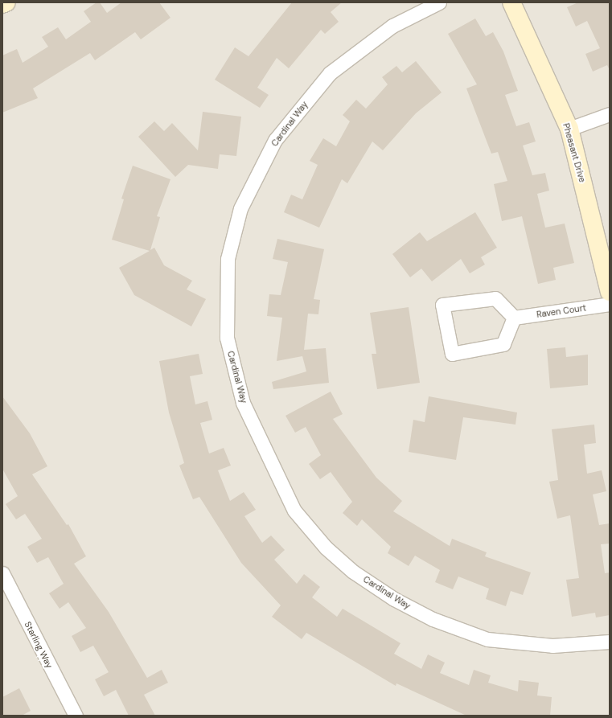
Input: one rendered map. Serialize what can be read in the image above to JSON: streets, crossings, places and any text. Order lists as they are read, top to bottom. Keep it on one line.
{"streets":{"street":["Cardinal Way","Pheasant Drive","Raven Court","Starling Way"]}}
